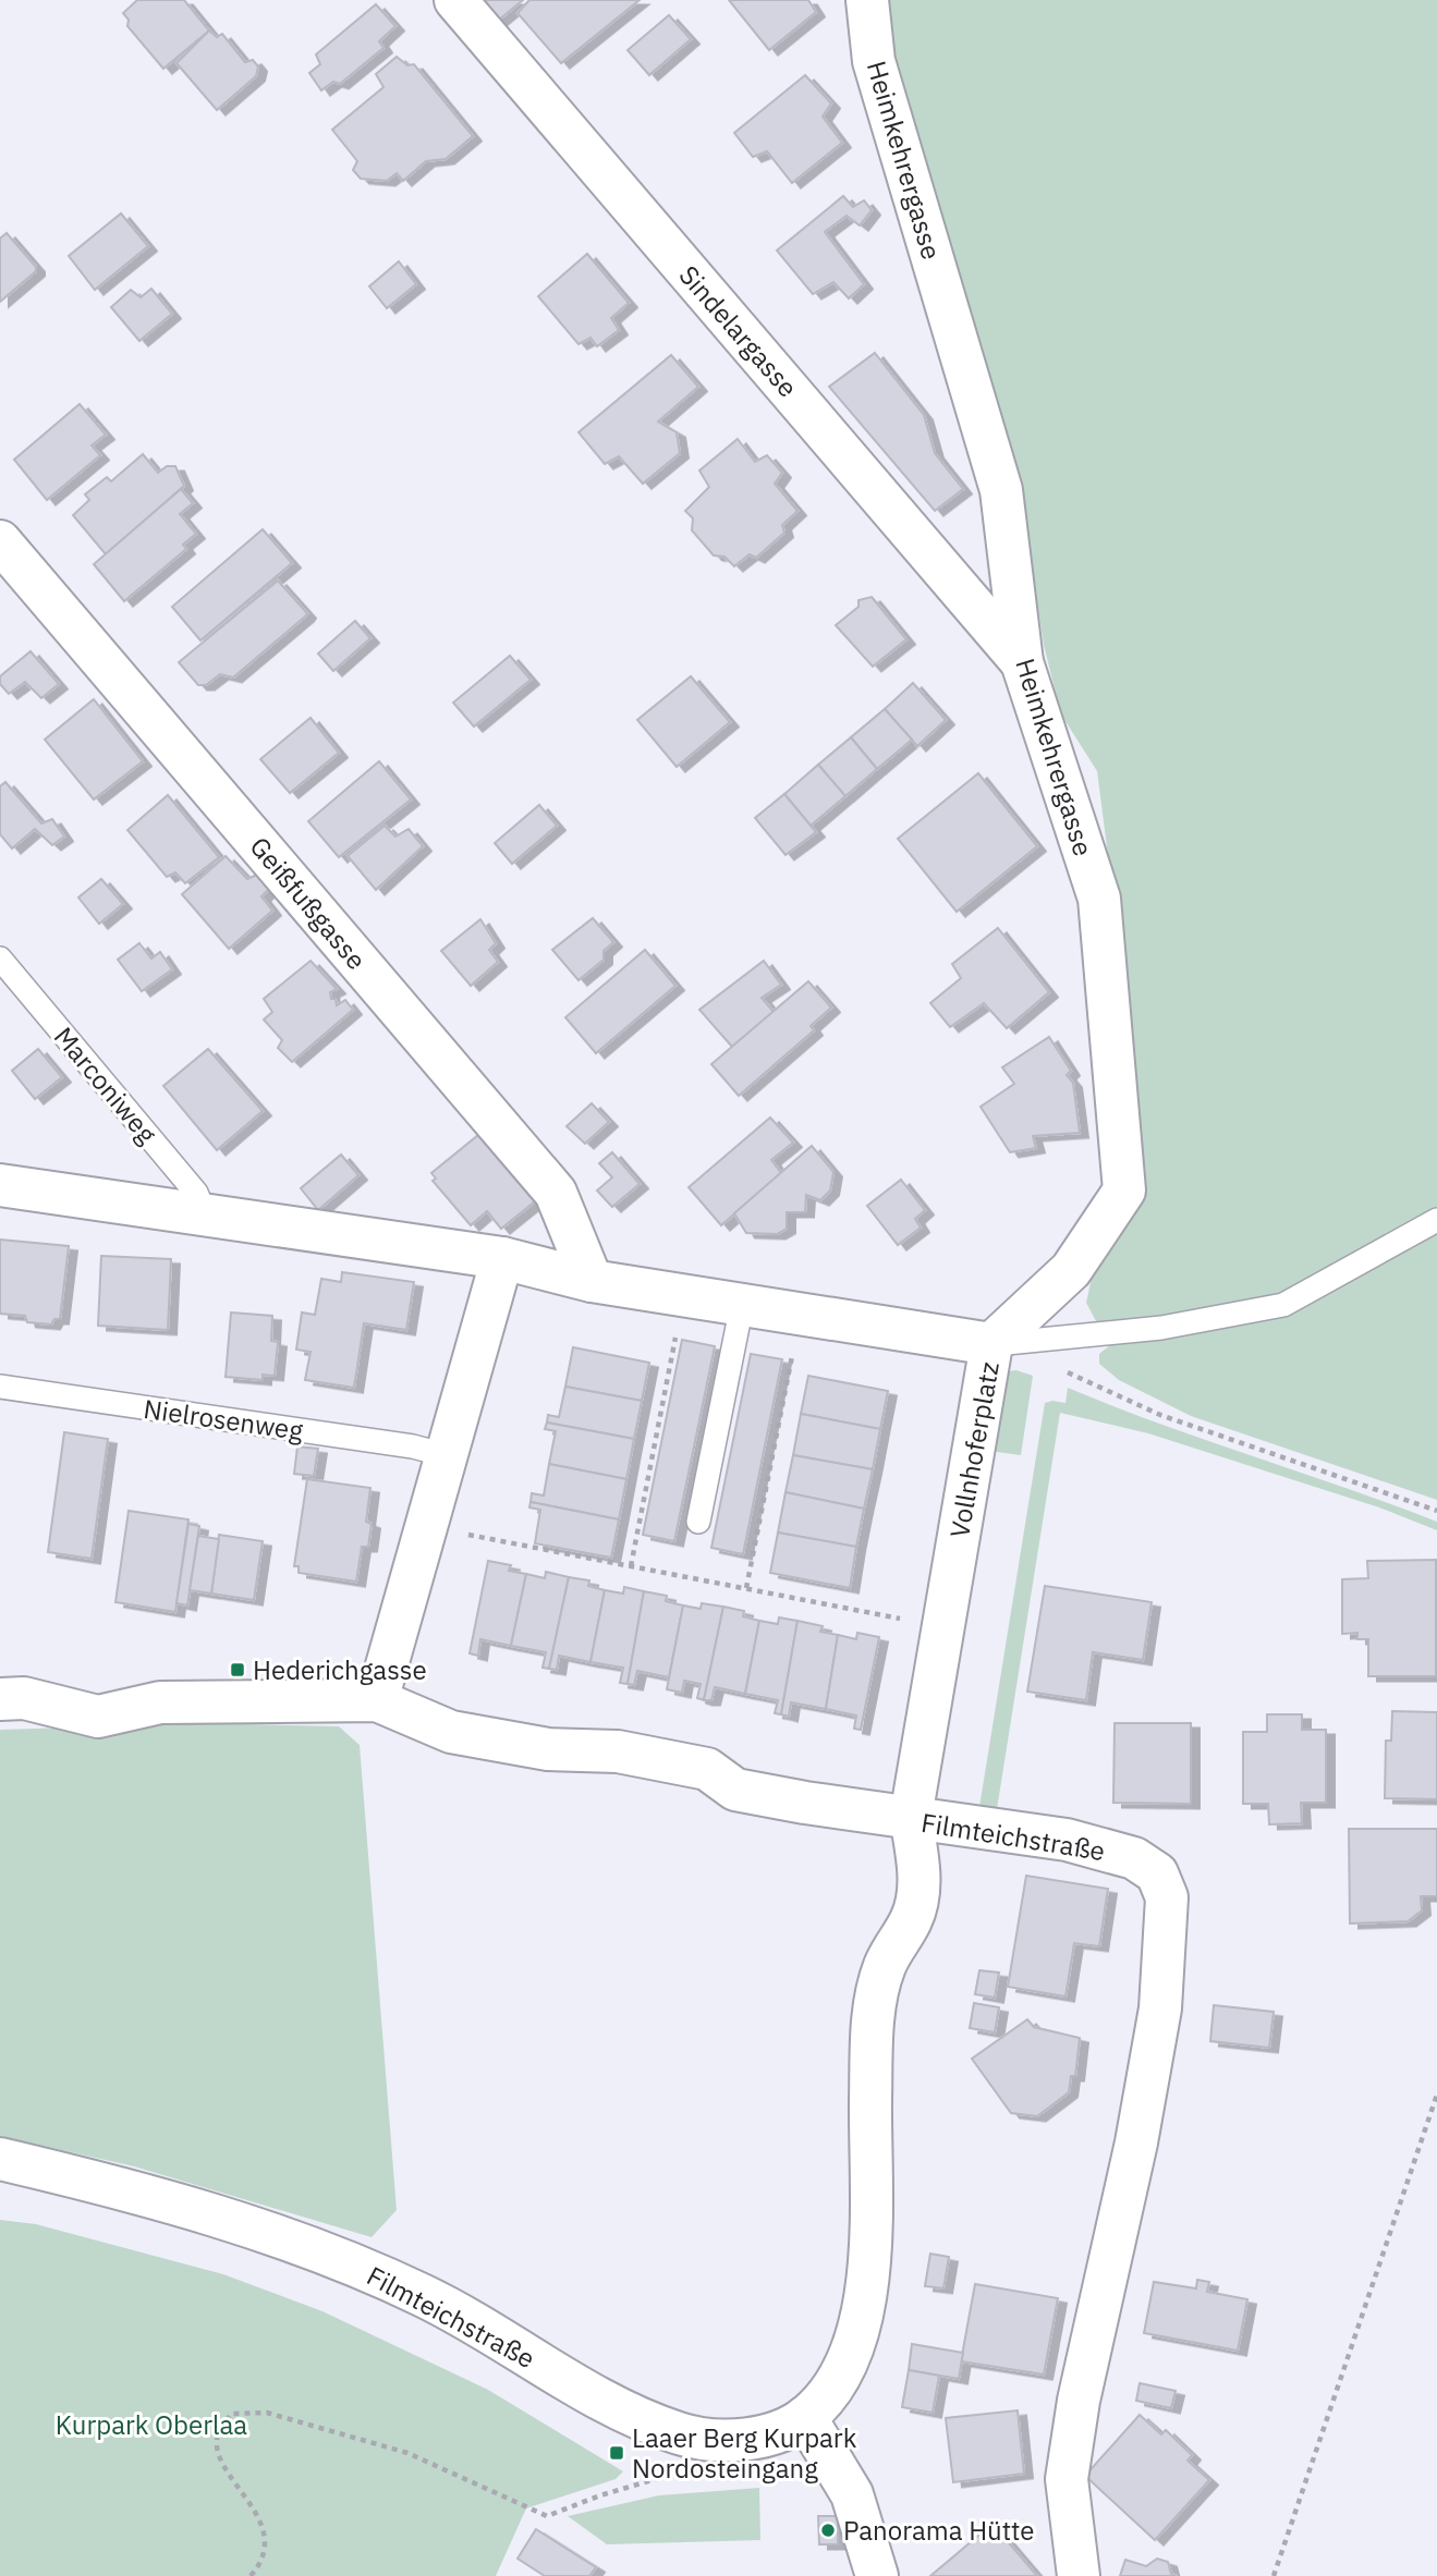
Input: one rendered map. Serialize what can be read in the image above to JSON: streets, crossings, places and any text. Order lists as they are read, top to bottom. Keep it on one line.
{"streets":{"street":["Heimkehrergasse","Sindelargasse","Geißfußgasse","Vollnhoferplatz","Filmteichstraße"],"lane":["Marconiweg","Nielrosenweg"]},"crossings":[["Heimkehrergasse","Sindelargasse"],["Heimkehrergasse","Vollnhoferplatz"],["Geißfußgasse","Vollnhoferplatz"],["Vollnhoferplatz","Filmteichstraße"]],"parks":["Kurpark Oberlaa"],"places":{"transit":["Hederichgasse","Laaer Berg Kurpark Nordosteingang"],"other":["Panorama Hütte"]}}
